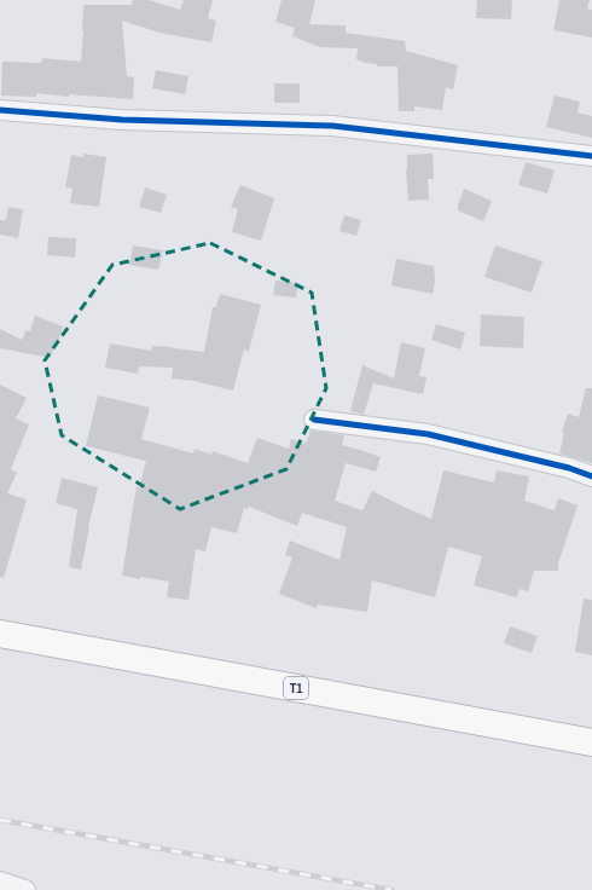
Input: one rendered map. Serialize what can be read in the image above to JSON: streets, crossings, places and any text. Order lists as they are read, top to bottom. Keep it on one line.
{"streets":{"highway":["T1"]}}
